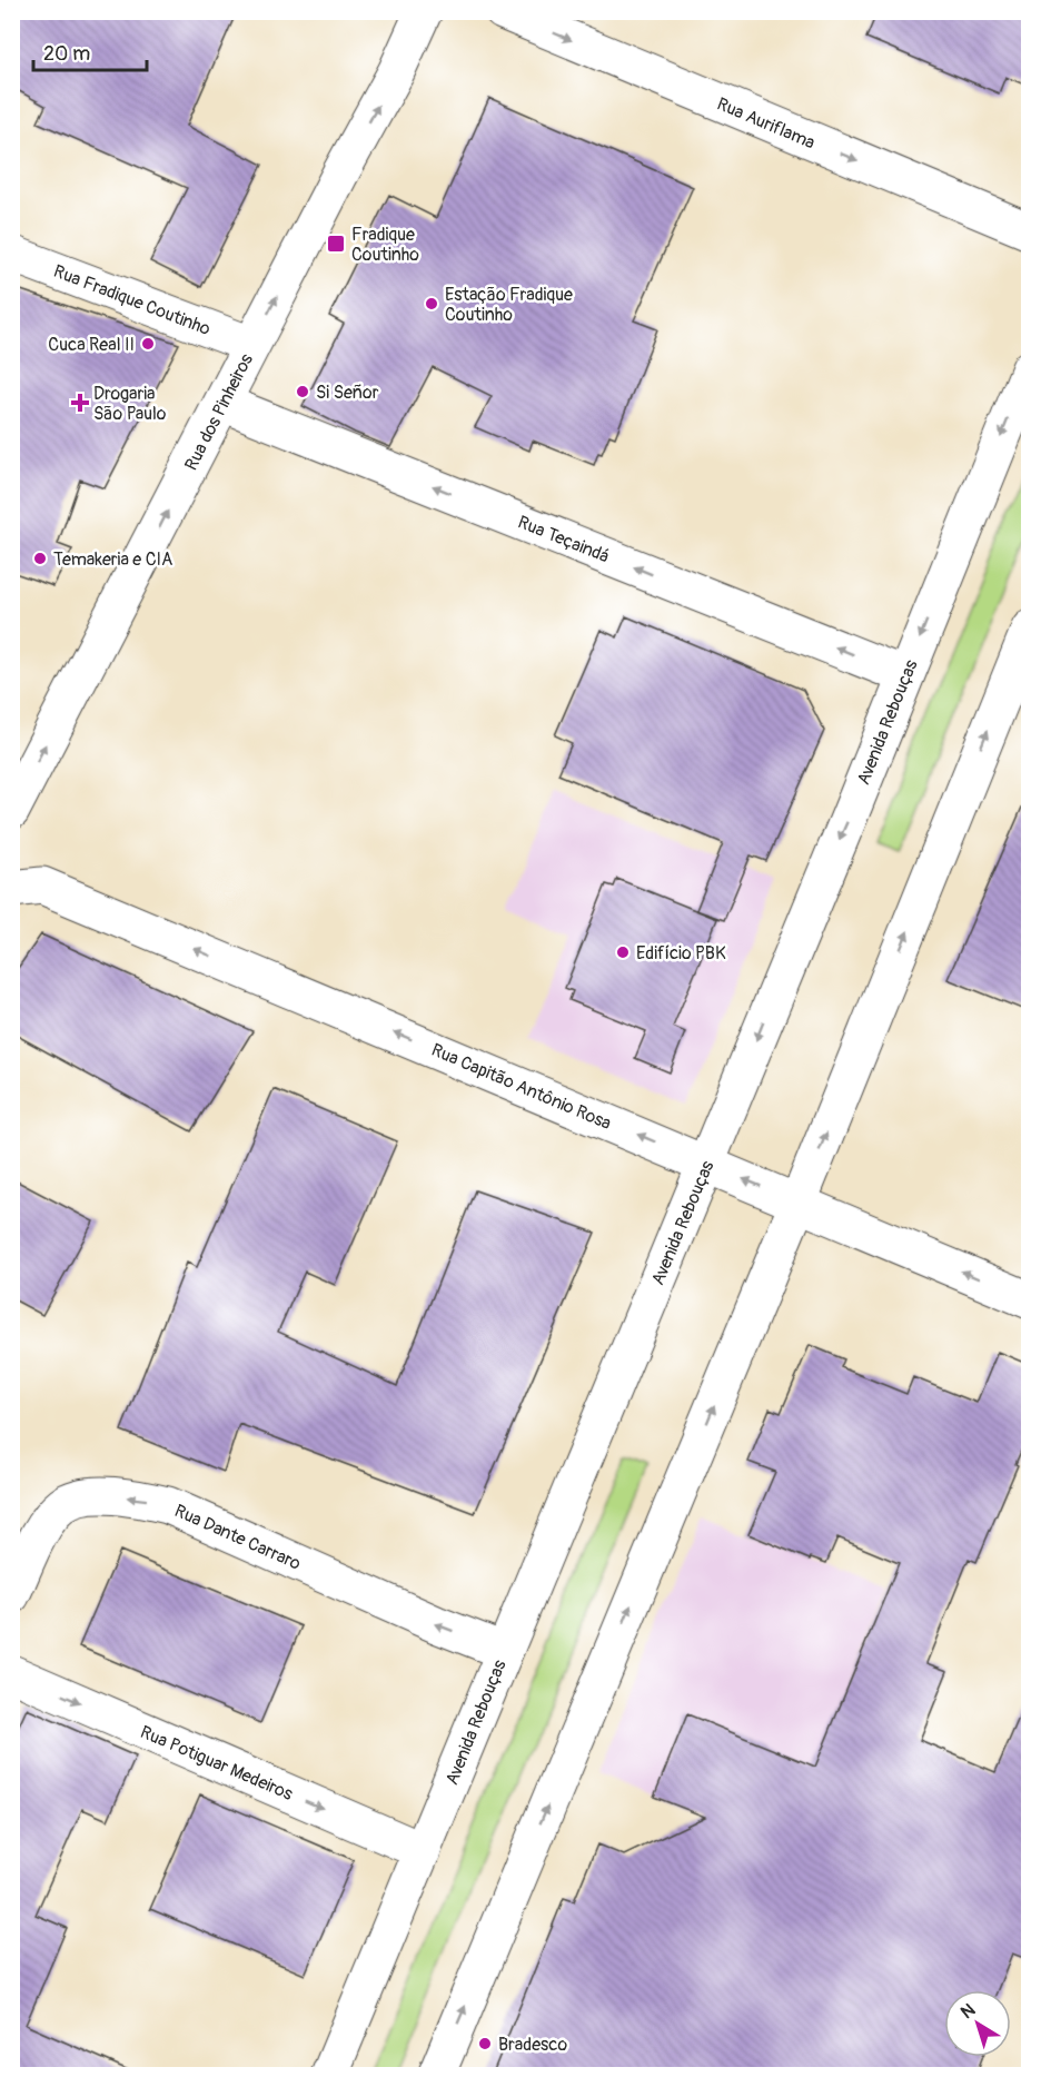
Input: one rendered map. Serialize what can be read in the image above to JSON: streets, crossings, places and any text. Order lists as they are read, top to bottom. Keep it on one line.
{"streets":{"main road":["Rua Auriflama","Rua Fradique Coutinho","Rua dos Pinheiros","Rua Teçaindá","Avenida Rebouças","Rua Capitão Antônio Rosa","Rua Dante Carraro","Rua Potiguar Medeiros"]},"crossings":[["Rua Fradique Coutinho","Rua dos Pinheiros"],["Rua dos Pinheiros","Rua Teçaindá"],["Rua Teçaindá","Avenida Rebouças"],["Avenida Rebouças","Rua Capitão Antônio Rosa"],["Avenida Rebouças","Rua Dante Carraro"],["Avenida Rebouças","Rua Potiguar Medeiros"]],"one_way":["Rua Auriflama","Rua dos Pinheiros","Rua Teçaindá","Rua Capitão Antônio Rosa","Rua Dante Carraro","Rua Potiguar Medeiros"],"places":{"transit":["Fradique Coutinho"],"other":["Estação Fradique Coutinho","Cuca Real II","Si Señor","Temakeria e CIA","Edifício PBK","Bradesco"],"health":["Drogaria São Paulo"]},"scale_bar":"20 m","north":"top left"}
